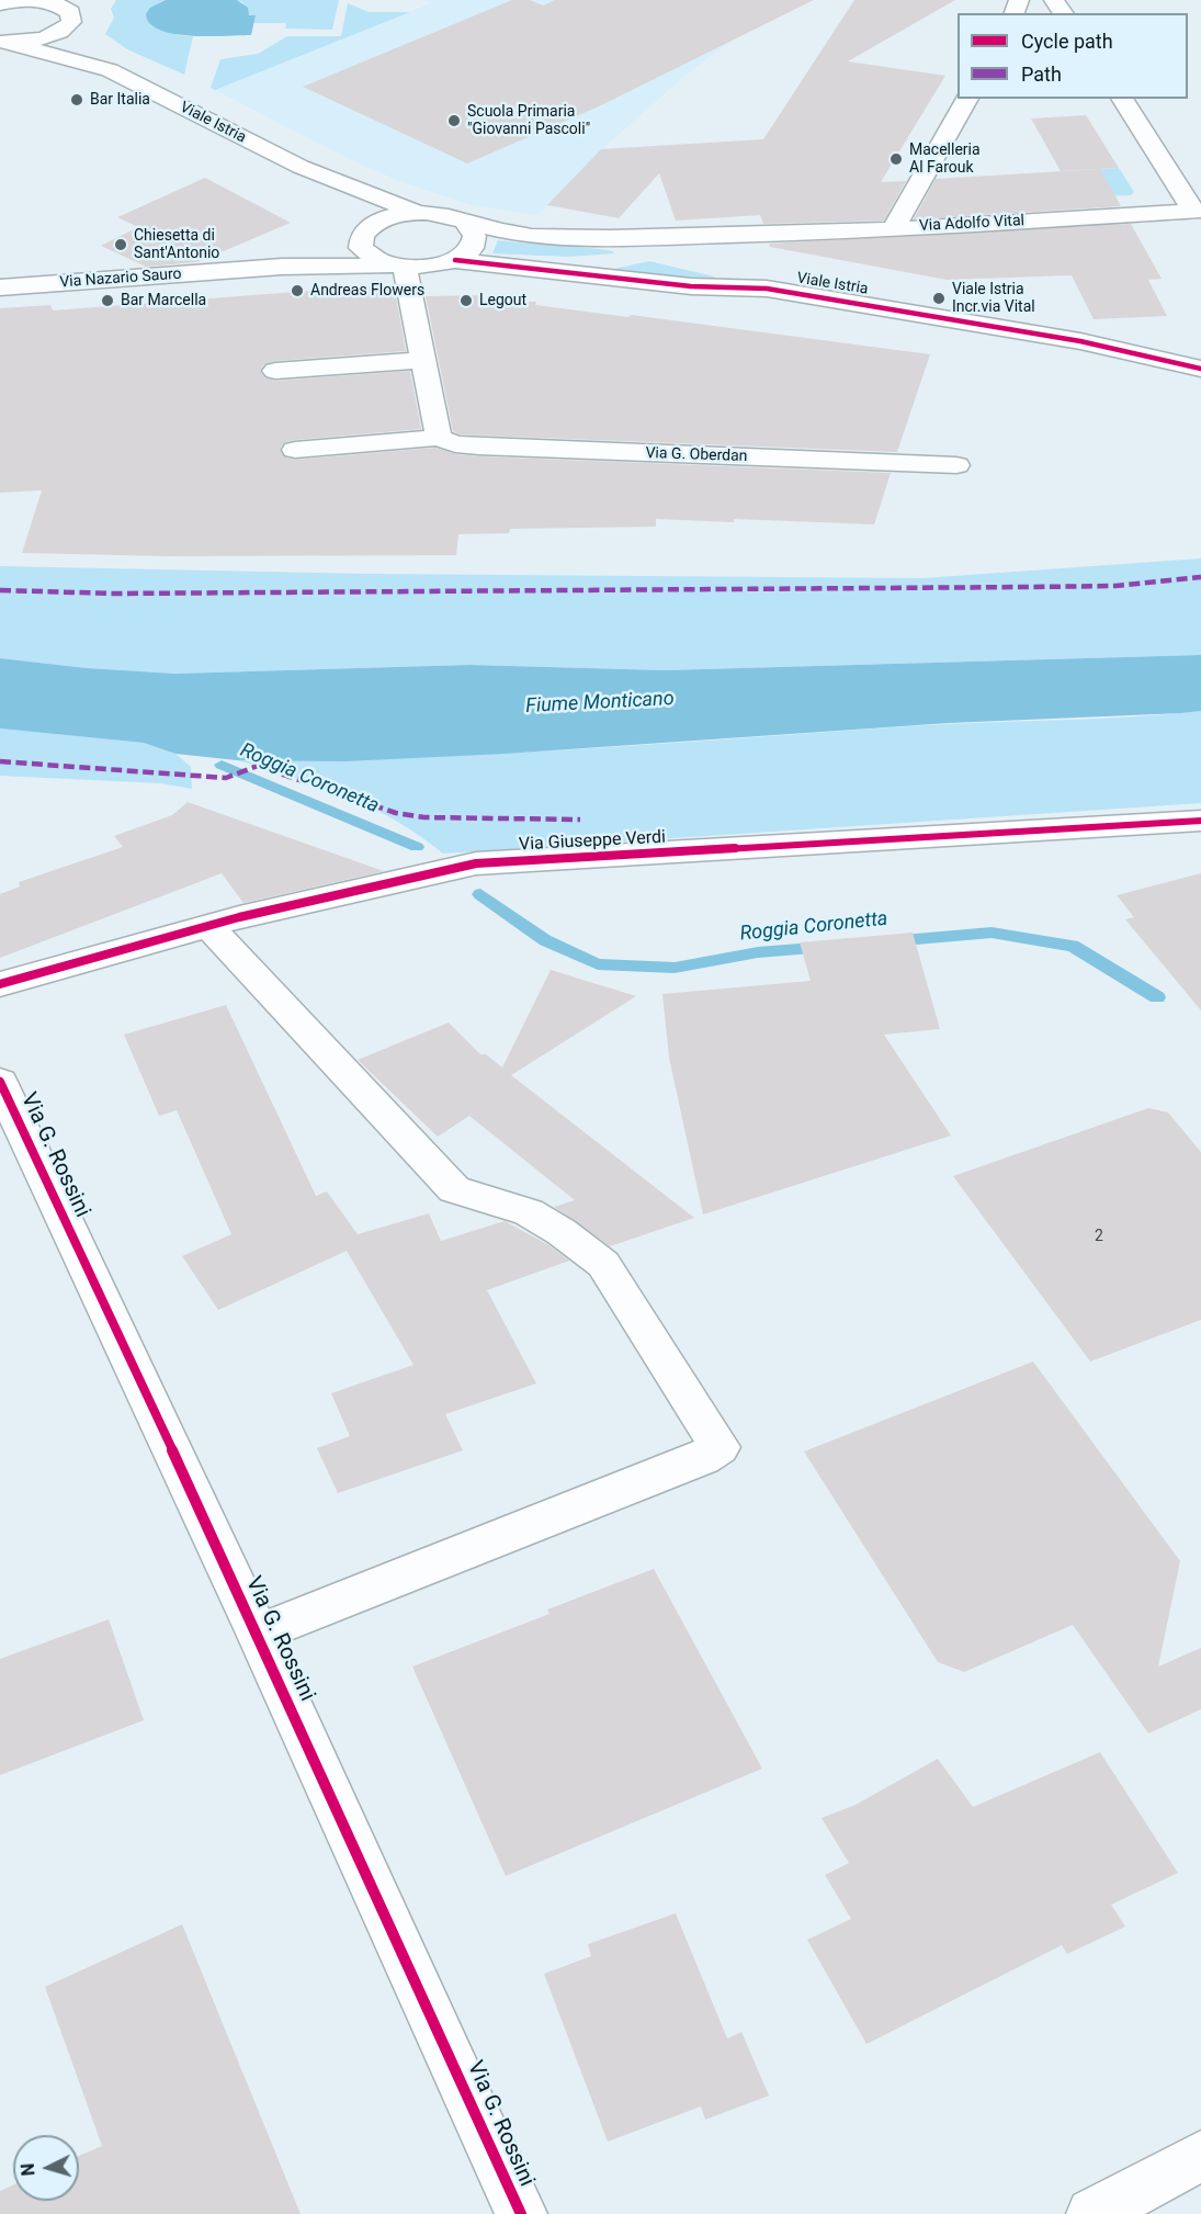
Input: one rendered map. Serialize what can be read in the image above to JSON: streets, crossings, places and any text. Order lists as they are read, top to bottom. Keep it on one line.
{"streets":{"street":["Viale Istria","Via Adolfo Vital","Via Nazario Sauro","Via G. Oberdan","Via Giuseppe Verdi","Via G. Rossini"]},"crossings":[["Viale Istria","Via Adolfo Vital"],["Viale Istria","Via Nazario Sauro"]],"water":["Fiume Monticano","Roggia Coronetta"],"places":["Bar Italia","Scuola Primaria \"Giovanni Pascoli\"","Macelleria Al Farouk","Chiesetta di Sant'Antonio","Andreas Flowers","Viale Istria Incr.via Vital","Bar Marcella","Legout"],"house_numbers":["2"],"legend":["Cycle path","Path"],"north":"left"}
